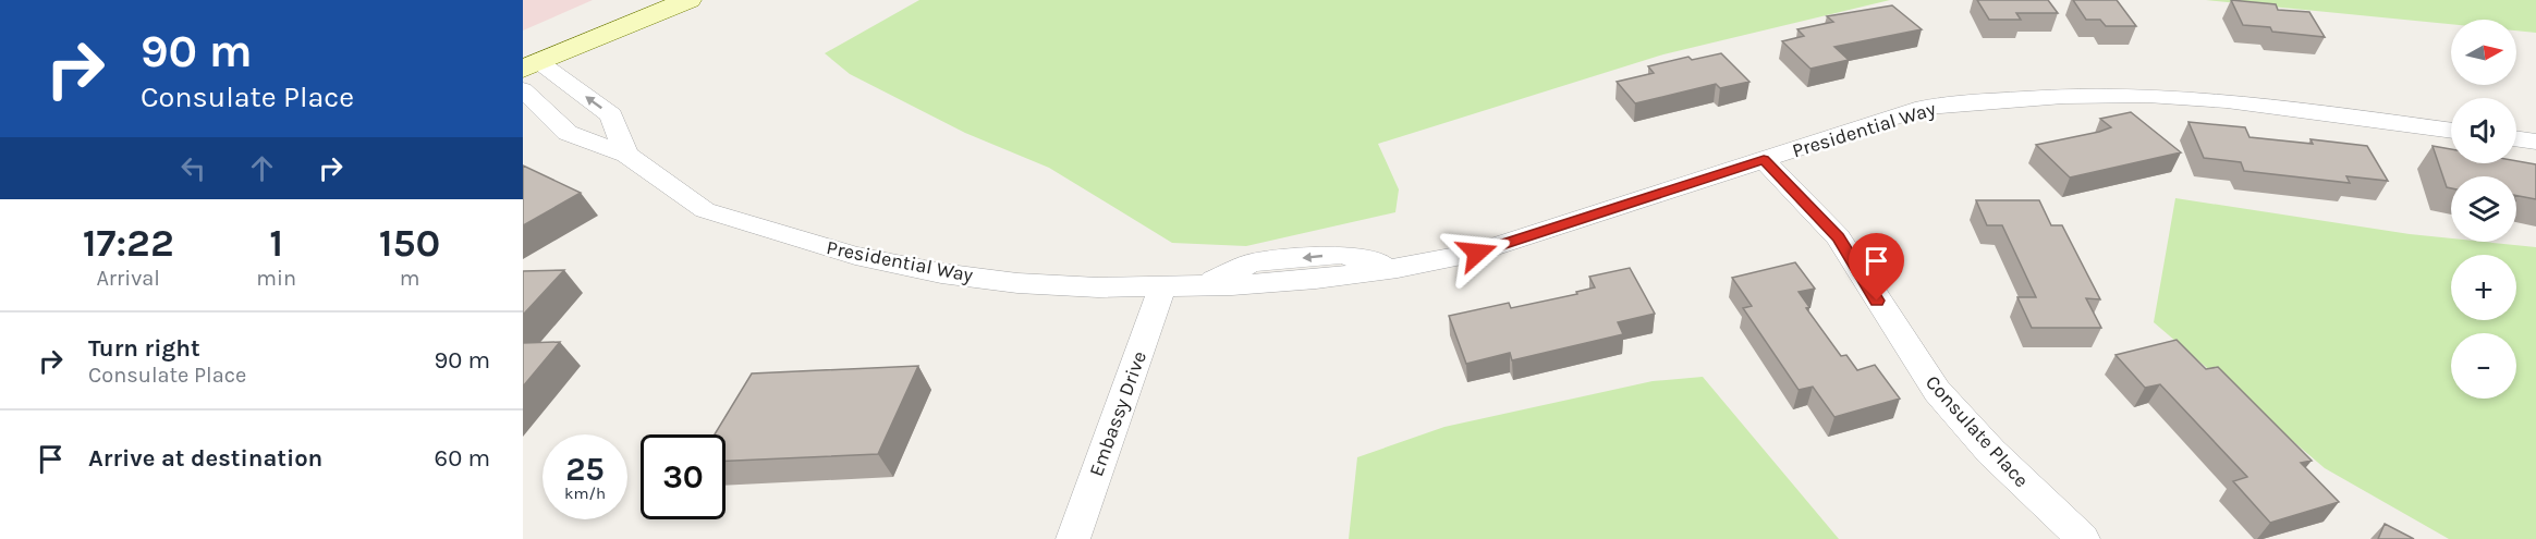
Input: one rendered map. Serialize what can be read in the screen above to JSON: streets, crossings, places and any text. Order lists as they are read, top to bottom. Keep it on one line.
{"streets":{"street":["Presidential Way","Embassy Drive","Consulate Place"]},"crossings":[["Presidential Way","Embassy Drive"],["Presidential Way","Consulate Place"]],"north":"right","page":{"turn":["90 m","Consulate Place"],"map_buttons":["+","−"],"eta":["17:22","Arrival","1","min","150","m"],"list":[{"name":"Turn right","note":"Consulate Place","value":"90 m"},{"name":"Arrive at destination","value":"60 m"}],"speed":"25 km/h","limit":"30"}}
